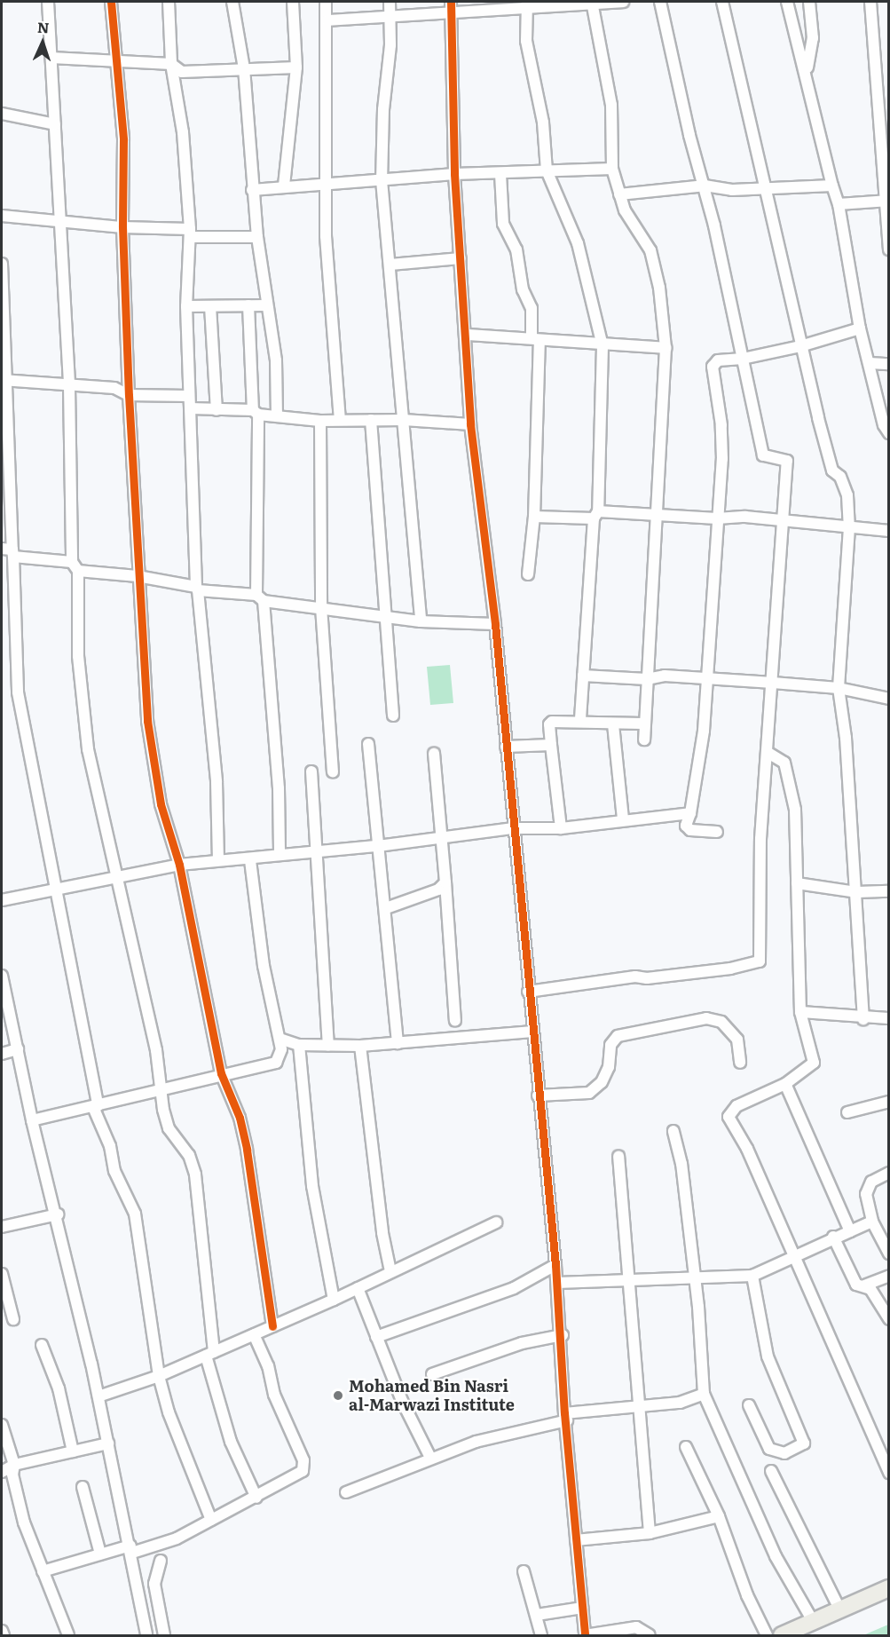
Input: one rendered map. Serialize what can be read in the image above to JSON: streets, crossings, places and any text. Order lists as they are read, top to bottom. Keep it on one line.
{"places":["Mohamed Bin Nasri al-Marwazi Institute"],"north":"top"}
